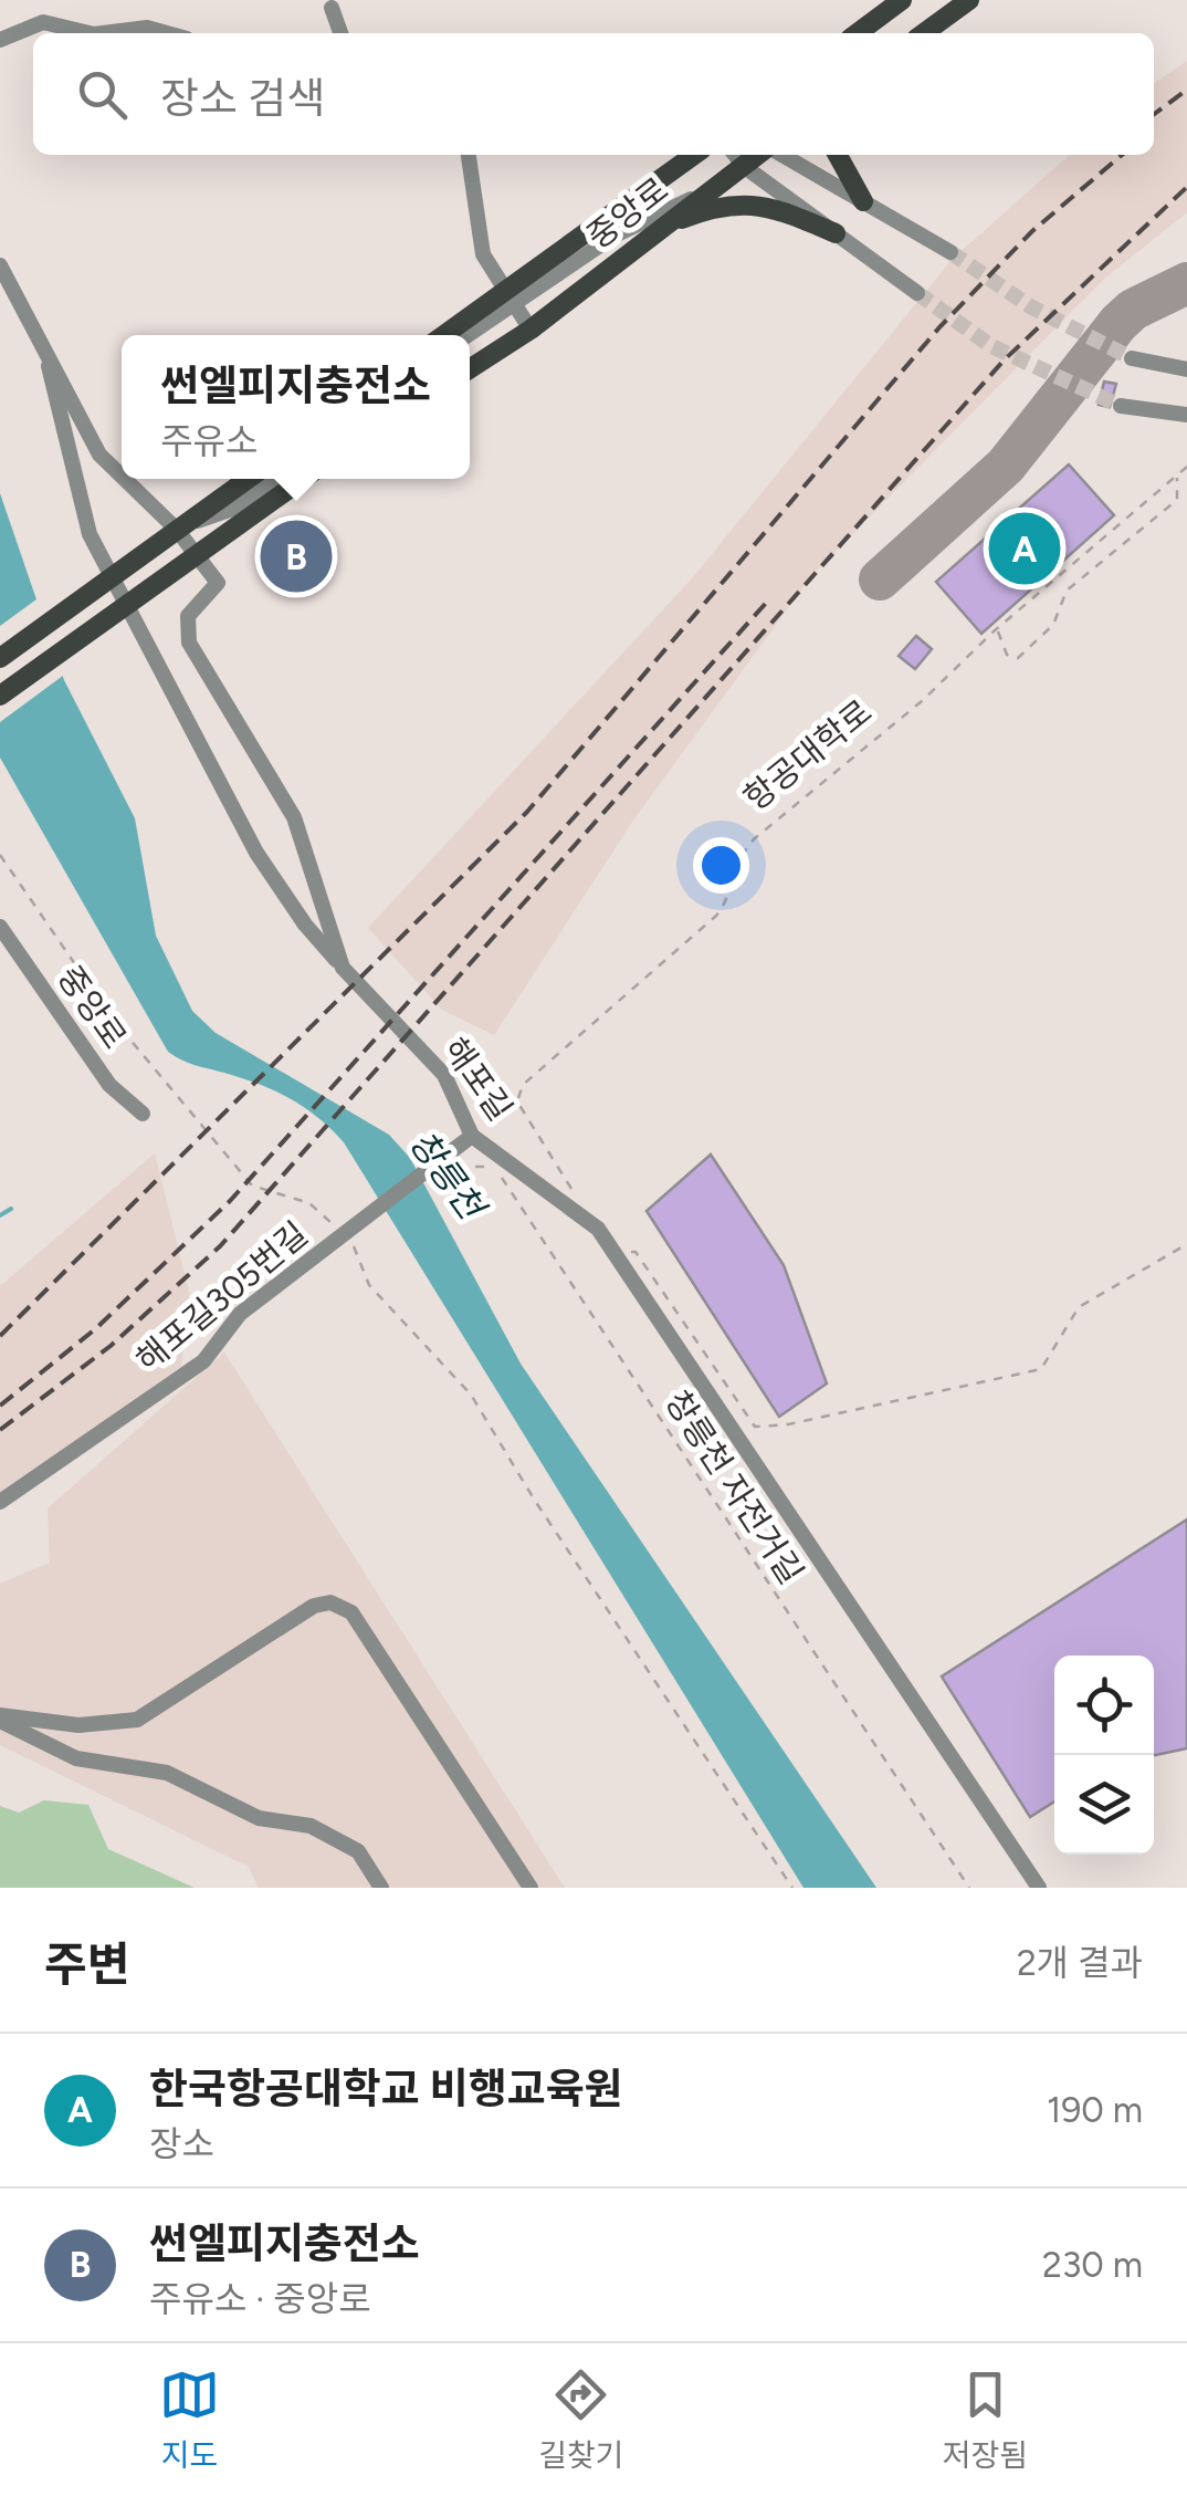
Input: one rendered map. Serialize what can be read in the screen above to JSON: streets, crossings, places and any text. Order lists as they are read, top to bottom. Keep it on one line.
{"streets":{"main road":["중앙로"],"street":["해포길","해포길305번길"],"path":["항공대학로","창릉천 자전거길"]},"crossings":[["해포길305번길","창릉천 자전거길"]],"water":["창릉천"],"page":{"search":"장소 검색","popup":["썬엘피지충전소","주유소"],"pins":["A","B"],"heading":["주변","2개 결과"],"list":[{"mark":"A","name":"한국항공대학교 비행교육원","note":"장소","value":"190 m"},{"mark":"B","name":"썬엘피지충전소","note":"주유소 · 중앙로","value":"230 m"}],"nav":["지도","길찾기","저장됨"]}}
